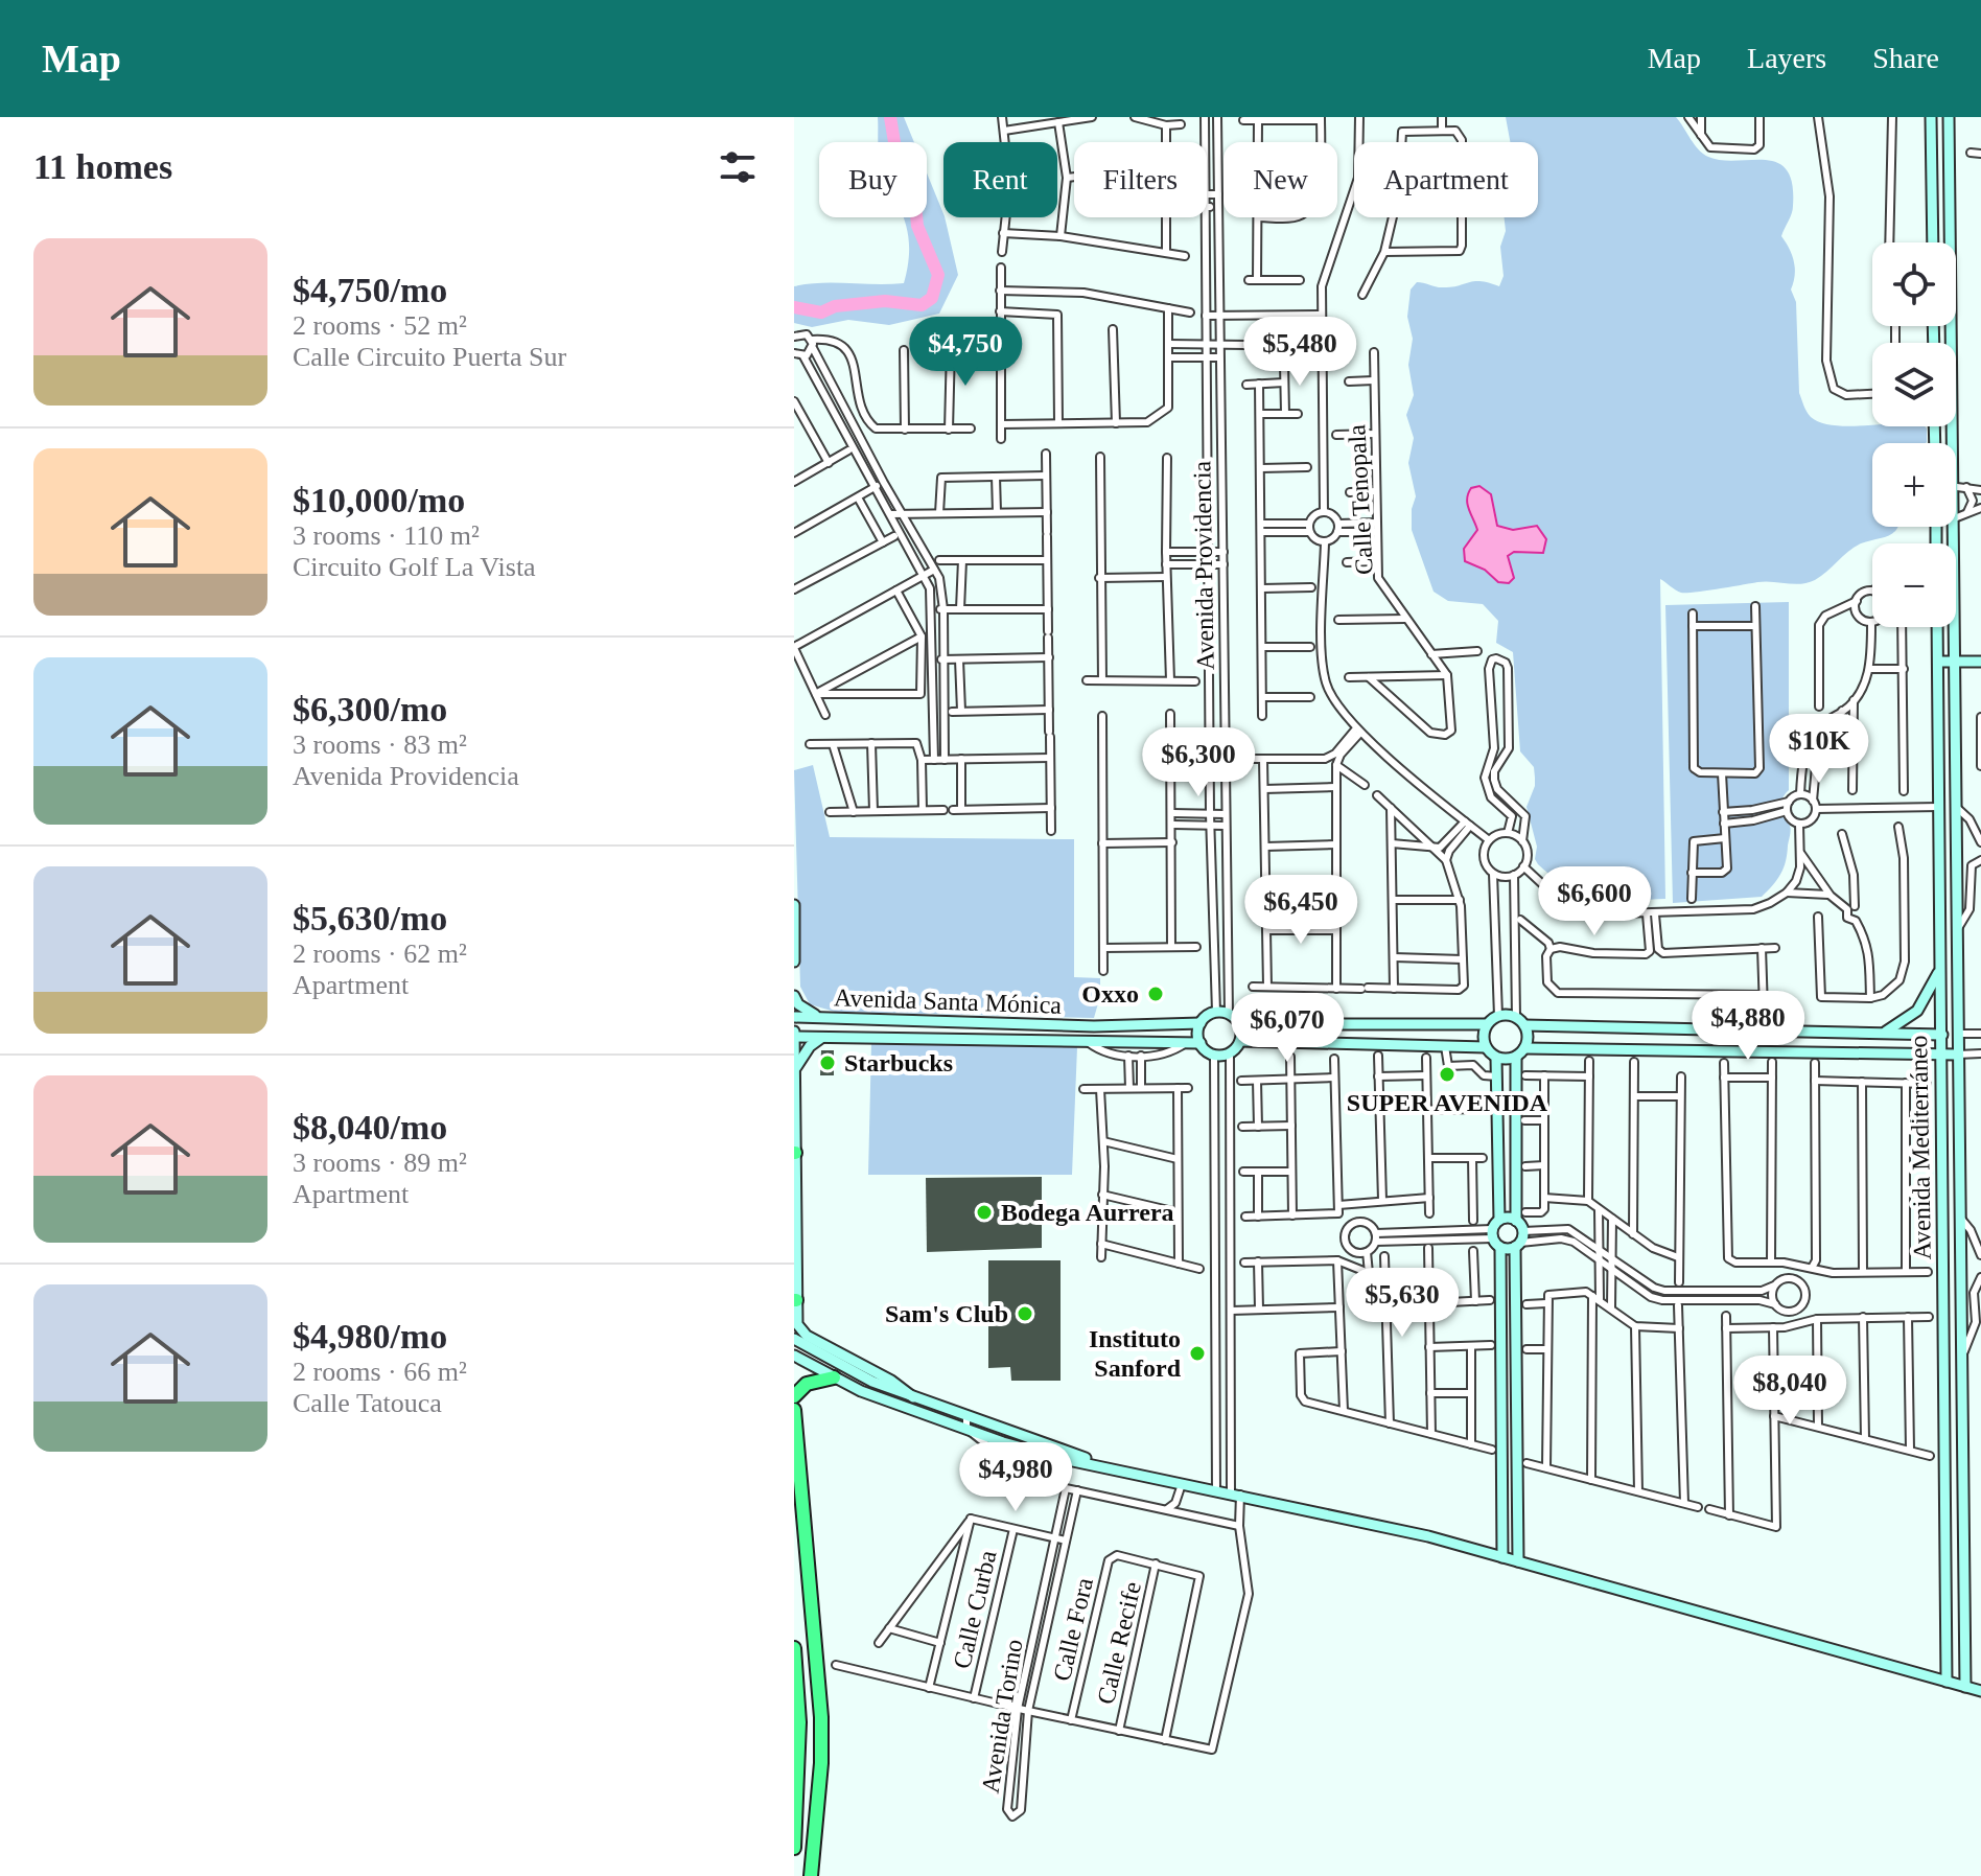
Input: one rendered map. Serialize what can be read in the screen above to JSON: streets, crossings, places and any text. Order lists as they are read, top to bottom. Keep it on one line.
{"streets":{"street":["Calle Tenopala","Avenida Providencia","Avenida Santa Mónica","Avenida Mediterráneo","Calle Curba","Calle Fora","Calle Recife","Avenida Torino"]},"crossings":[["Avenida Providencia","Avenida Santa Mónica"],["Calle Fora","Calle Recife"]],"places":["Oxxo","Starbucks","SUPER AVENIDA","Bodega Aurrera","Sam's Club","Instituto Sanford"],"page":{"header":"Map","nav":["Map","Layers","Share"],"heading":"11 homes","chip":["Buy","Rent","Filters","New","Apartment"],"list":[{"name":"$4,750/mo","note":"2 rooms · 52 m² · Calle Circuito Puerta Sur"},{"name":"$10,000/mo","note":"3 rooms · 110 m² · Circuito Golf La Vista"},{"name":"$6,300/mo","note":"3 rooms · 83 m² · Avenida Providencia"},{"name":"$5,630/mo","note":"2 rooms · 62 m² · Apartment"},{"name":"$8,040/mo","note":"3 rooms · 89 m² · Apartment"},{"name":"$4,980/mo","note":"2 rooms · 66 m² · Calle Tatouca"}],"map_buttons":["+","−"],"price":["$4,750","$5,480","$10K","$6,300","$6,600","$6,450","$4,880","$6,070","$5,630","$8,040","$4,980"]}}
